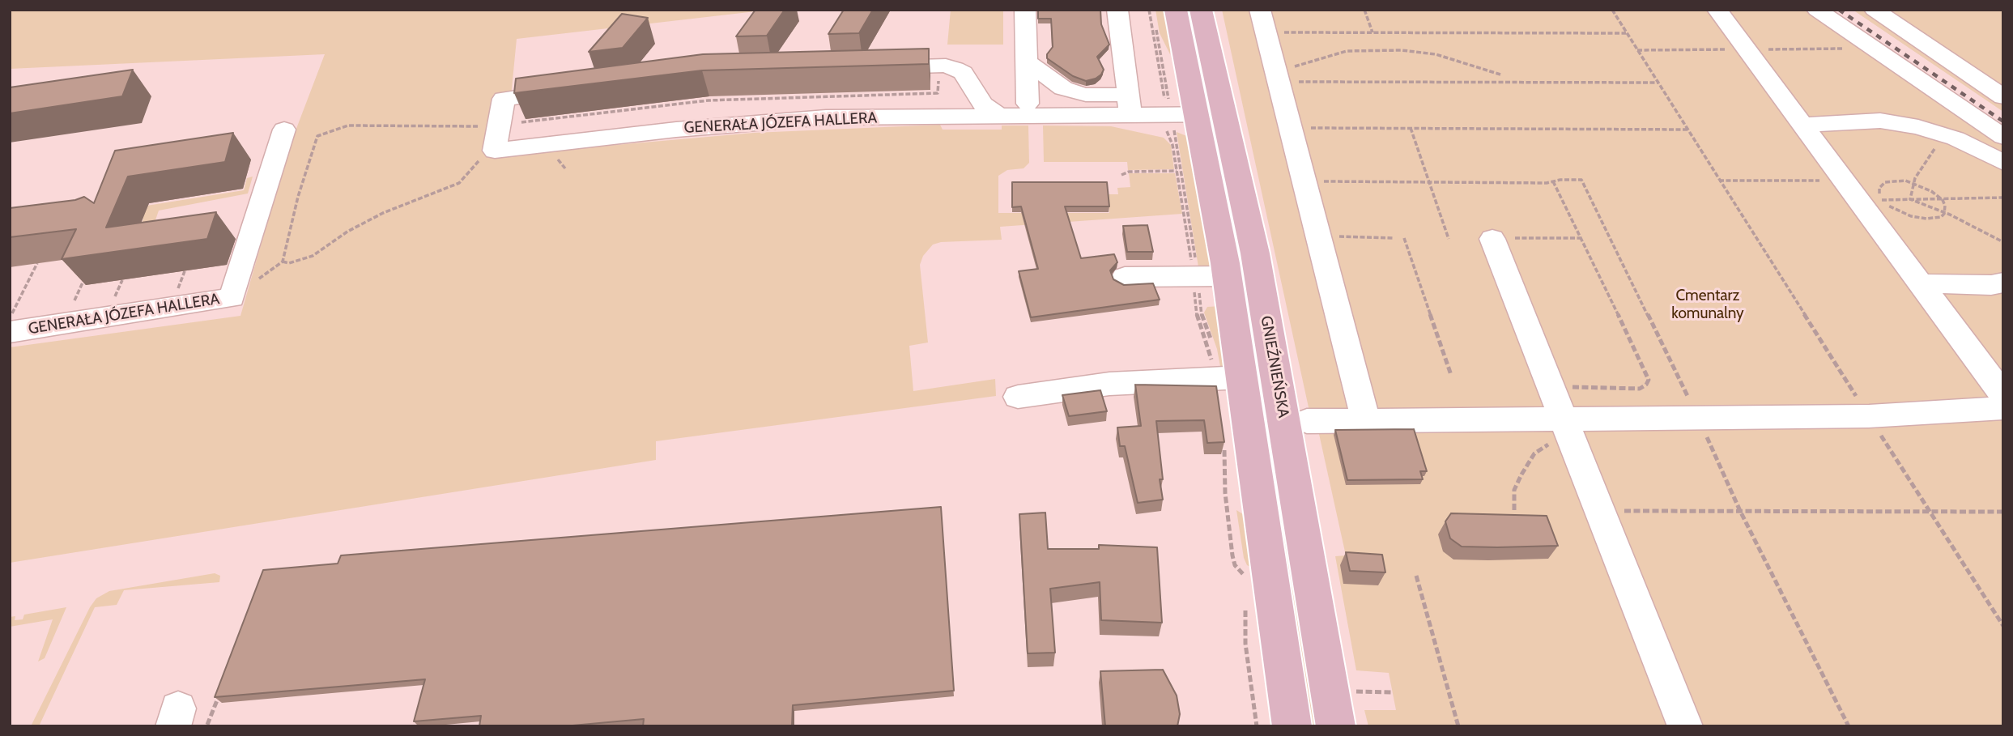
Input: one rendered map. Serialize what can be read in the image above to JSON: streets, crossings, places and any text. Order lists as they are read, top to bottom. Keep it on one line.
{"streets":{"main road":["GNIEŹNIEŃSKA"],"street":["GENERAŁA JÓZEFA HALLERA"]},"crossings":[["GENERAŁA JÓZEFA HALLERA","GNIEŹNIEŃSKA"]],"parks":["Cmentarz komunalny"]}
